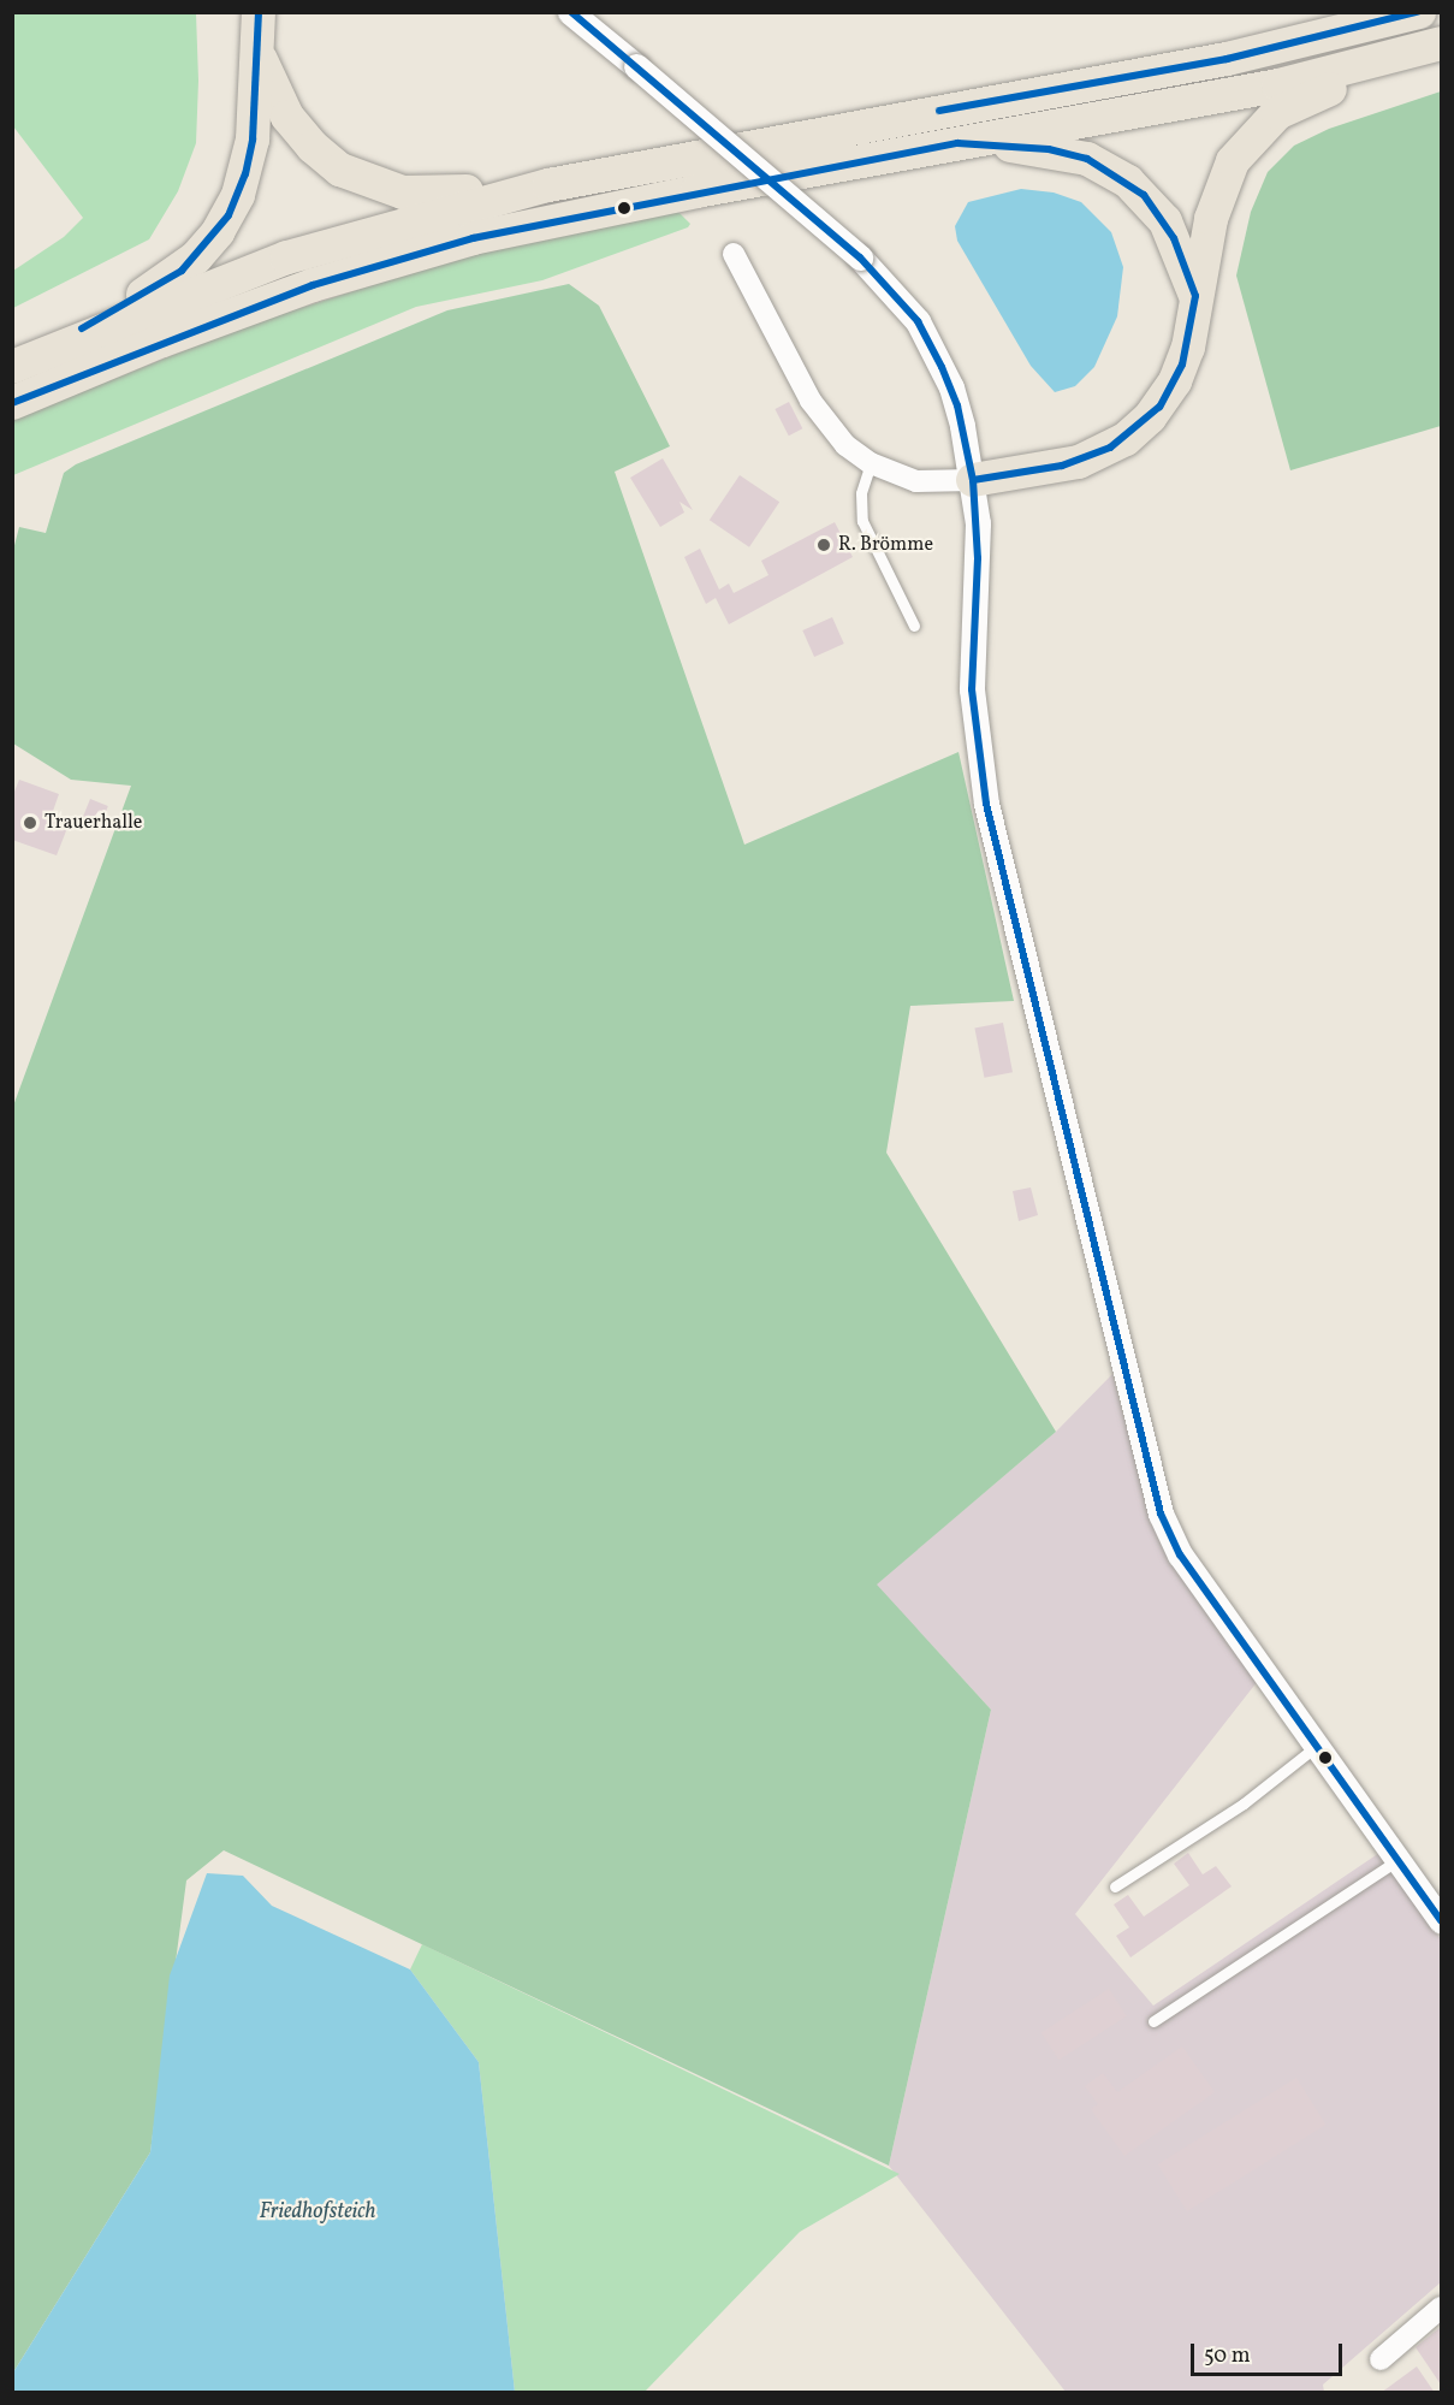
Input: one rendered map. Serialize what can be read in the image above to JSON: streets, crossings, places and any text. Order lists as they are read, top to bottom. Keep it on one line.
{"water":["Friedhofsteich"],"places":["R. Brömme","Trauerhalle"],"scale_bar":"50 m"}
